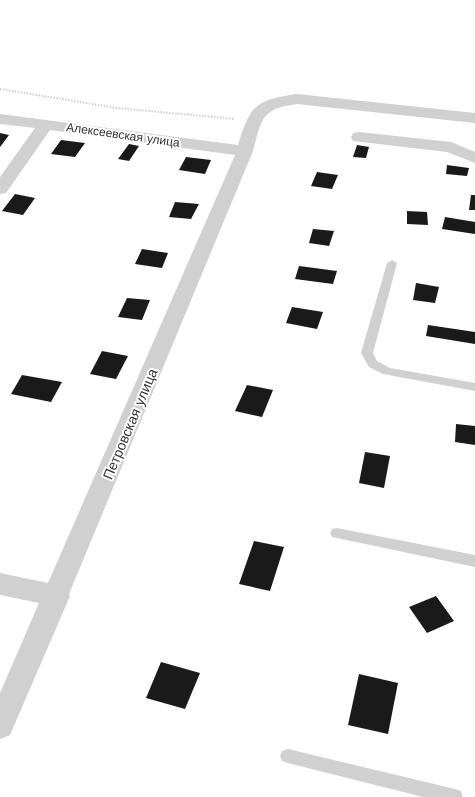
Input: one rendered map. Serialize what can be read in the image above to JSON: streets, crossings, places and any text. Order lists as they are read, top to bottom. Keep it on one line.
{"streets":{"street":["Алексеевская улица","Петровская улица"]},"crossings":[["Алексеевская улица","Петровская улица"]]}
